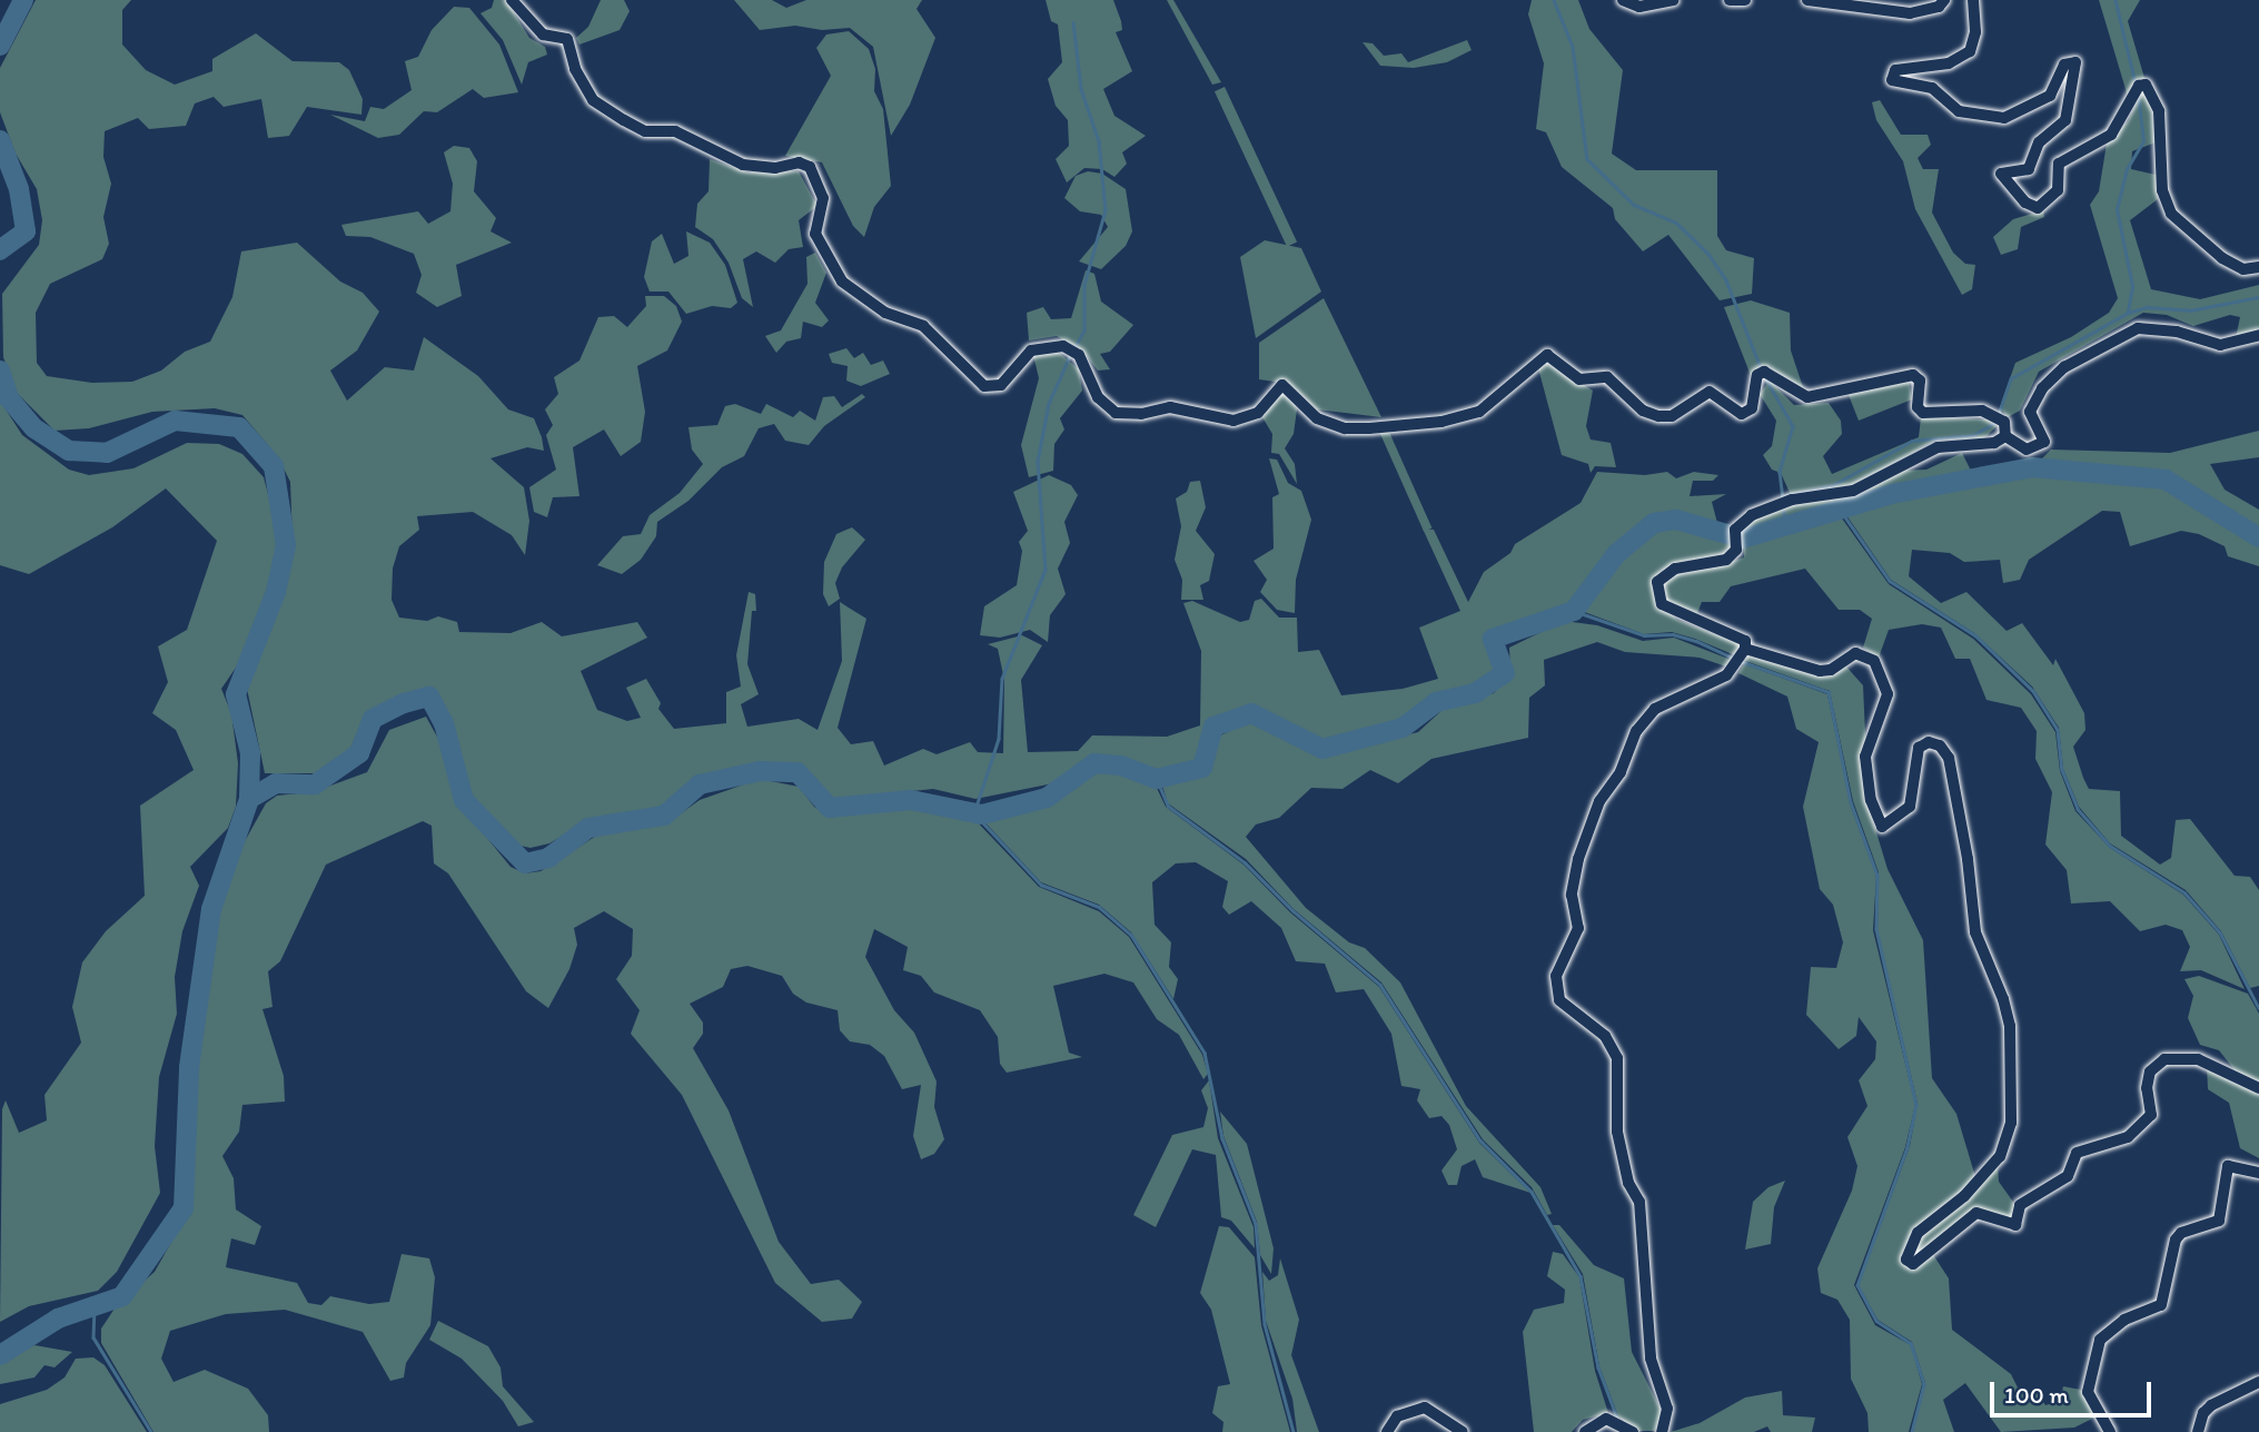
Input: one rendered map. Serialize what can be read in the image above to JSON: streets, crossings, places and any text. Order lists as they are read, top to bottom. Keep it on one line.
{"scale_bar":"100 m"}
